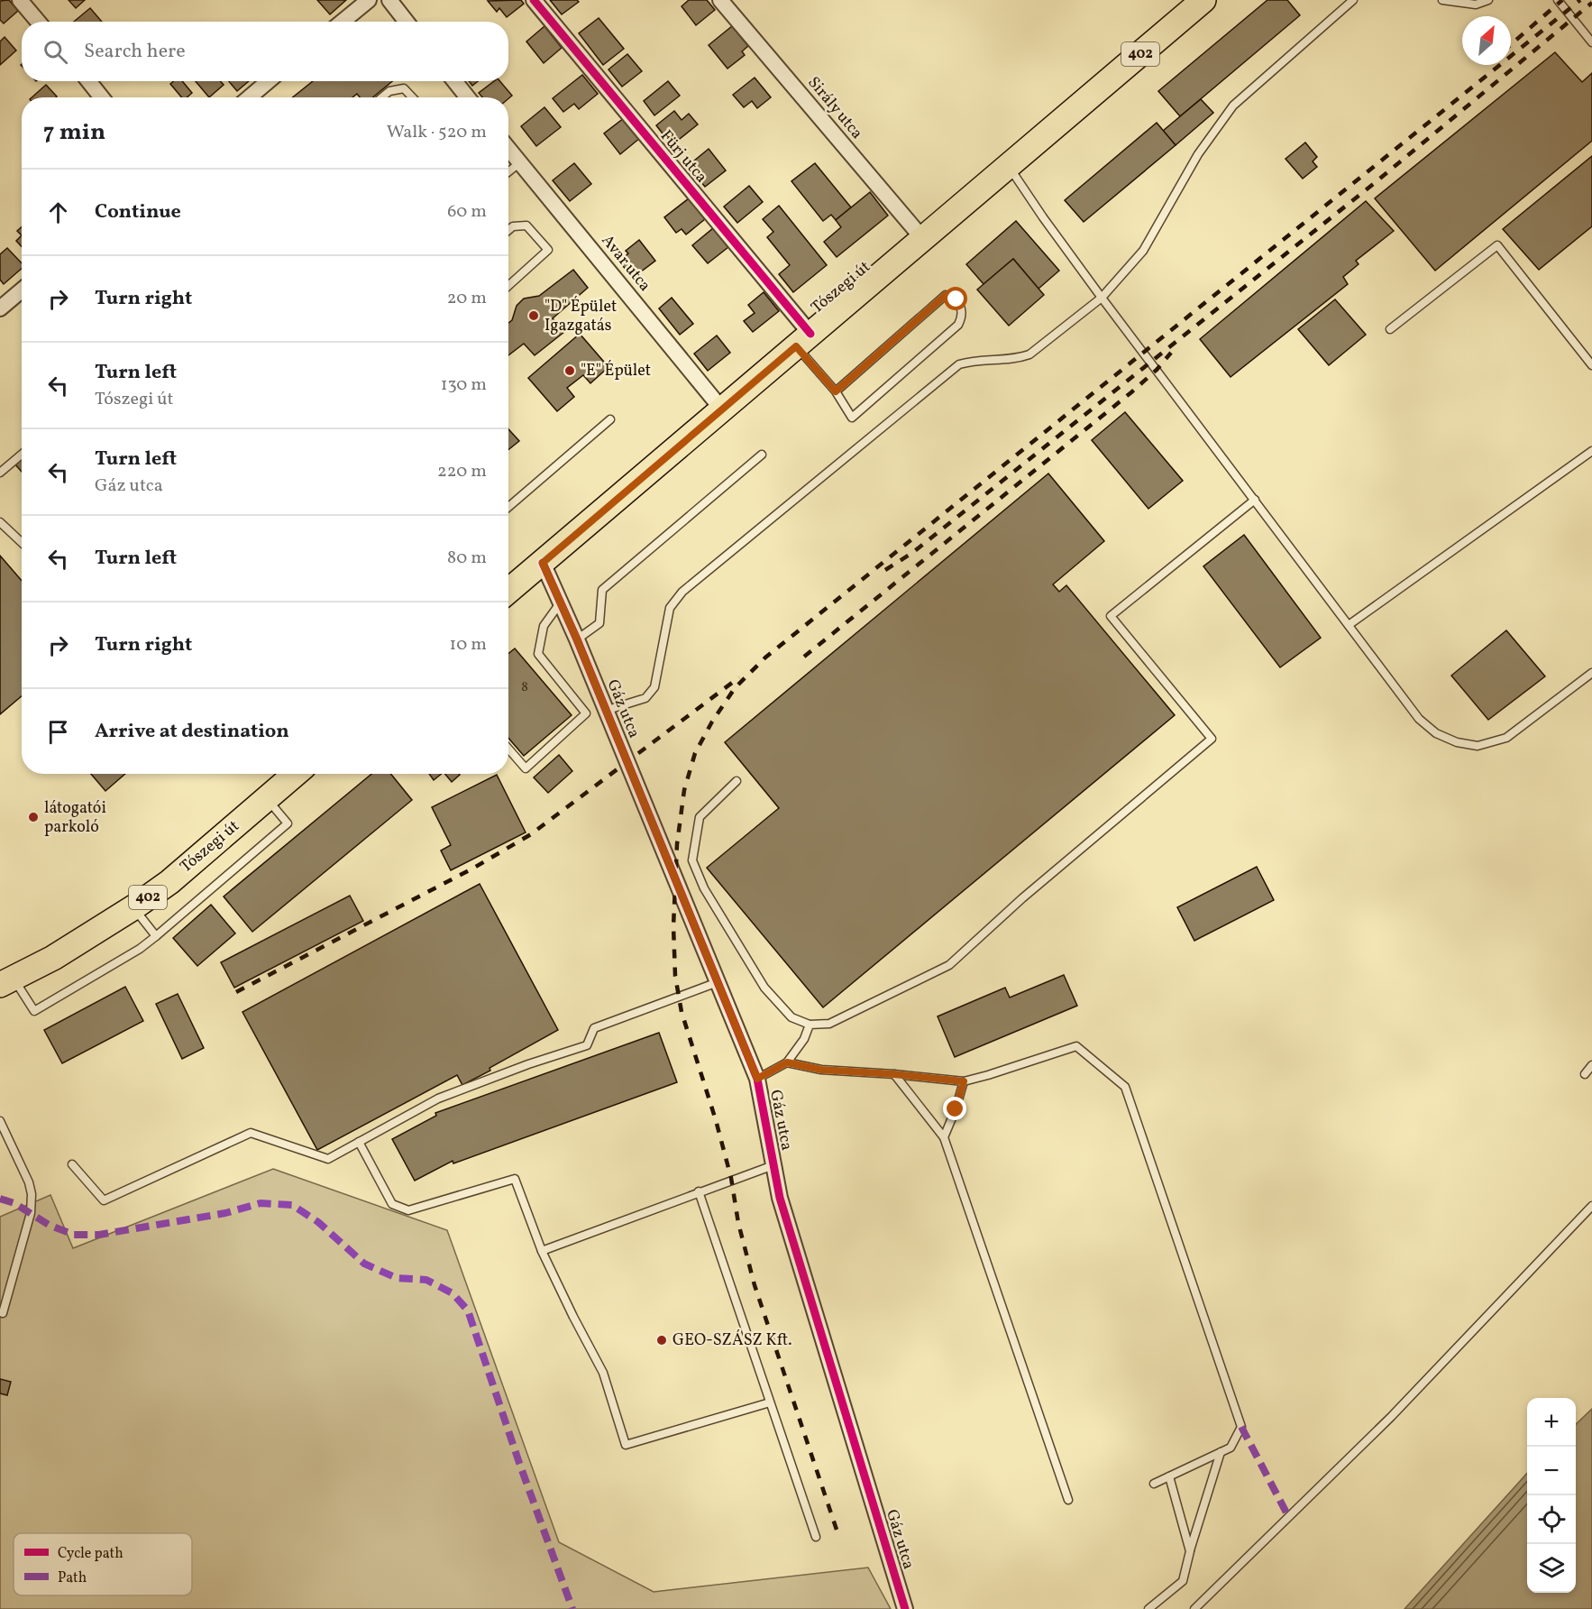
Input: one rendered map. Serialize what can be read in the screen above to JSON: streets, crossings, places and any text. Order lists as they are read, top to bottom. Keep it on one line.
{"streets":{"main road":["402","Tószegi út"],"street":["Sirály utca","Fürj utca","Avar utca","Gáz utca"]},"crossings":[["Sirály utca","Tószegi út"],["Fürj utca","Tószegi út"],["Avar utca","Tószegi út"],["Tószegi út","Gáz utca"]],"places":["\"D\" Épület Igazgatás","\"E\" Épület","látogatói parkoló","GEO-SZÁSZ Kft."],"house_numbers":["8"],"legend":["Cycle path","Path"],"north":"top right","page":{"search":"Search here","heading":["7 min","Walk · 520 m"],"list":[["Continue","60 m"],["Turn right","20 m"],["Turn left","Tószegi út","130 m"],["Turn left","Gáz utca","220 m"],["Turn left","80 m"],["Turn right","10 m"],"Arrive at destination"],"map_buttons":["+","−"]}}
